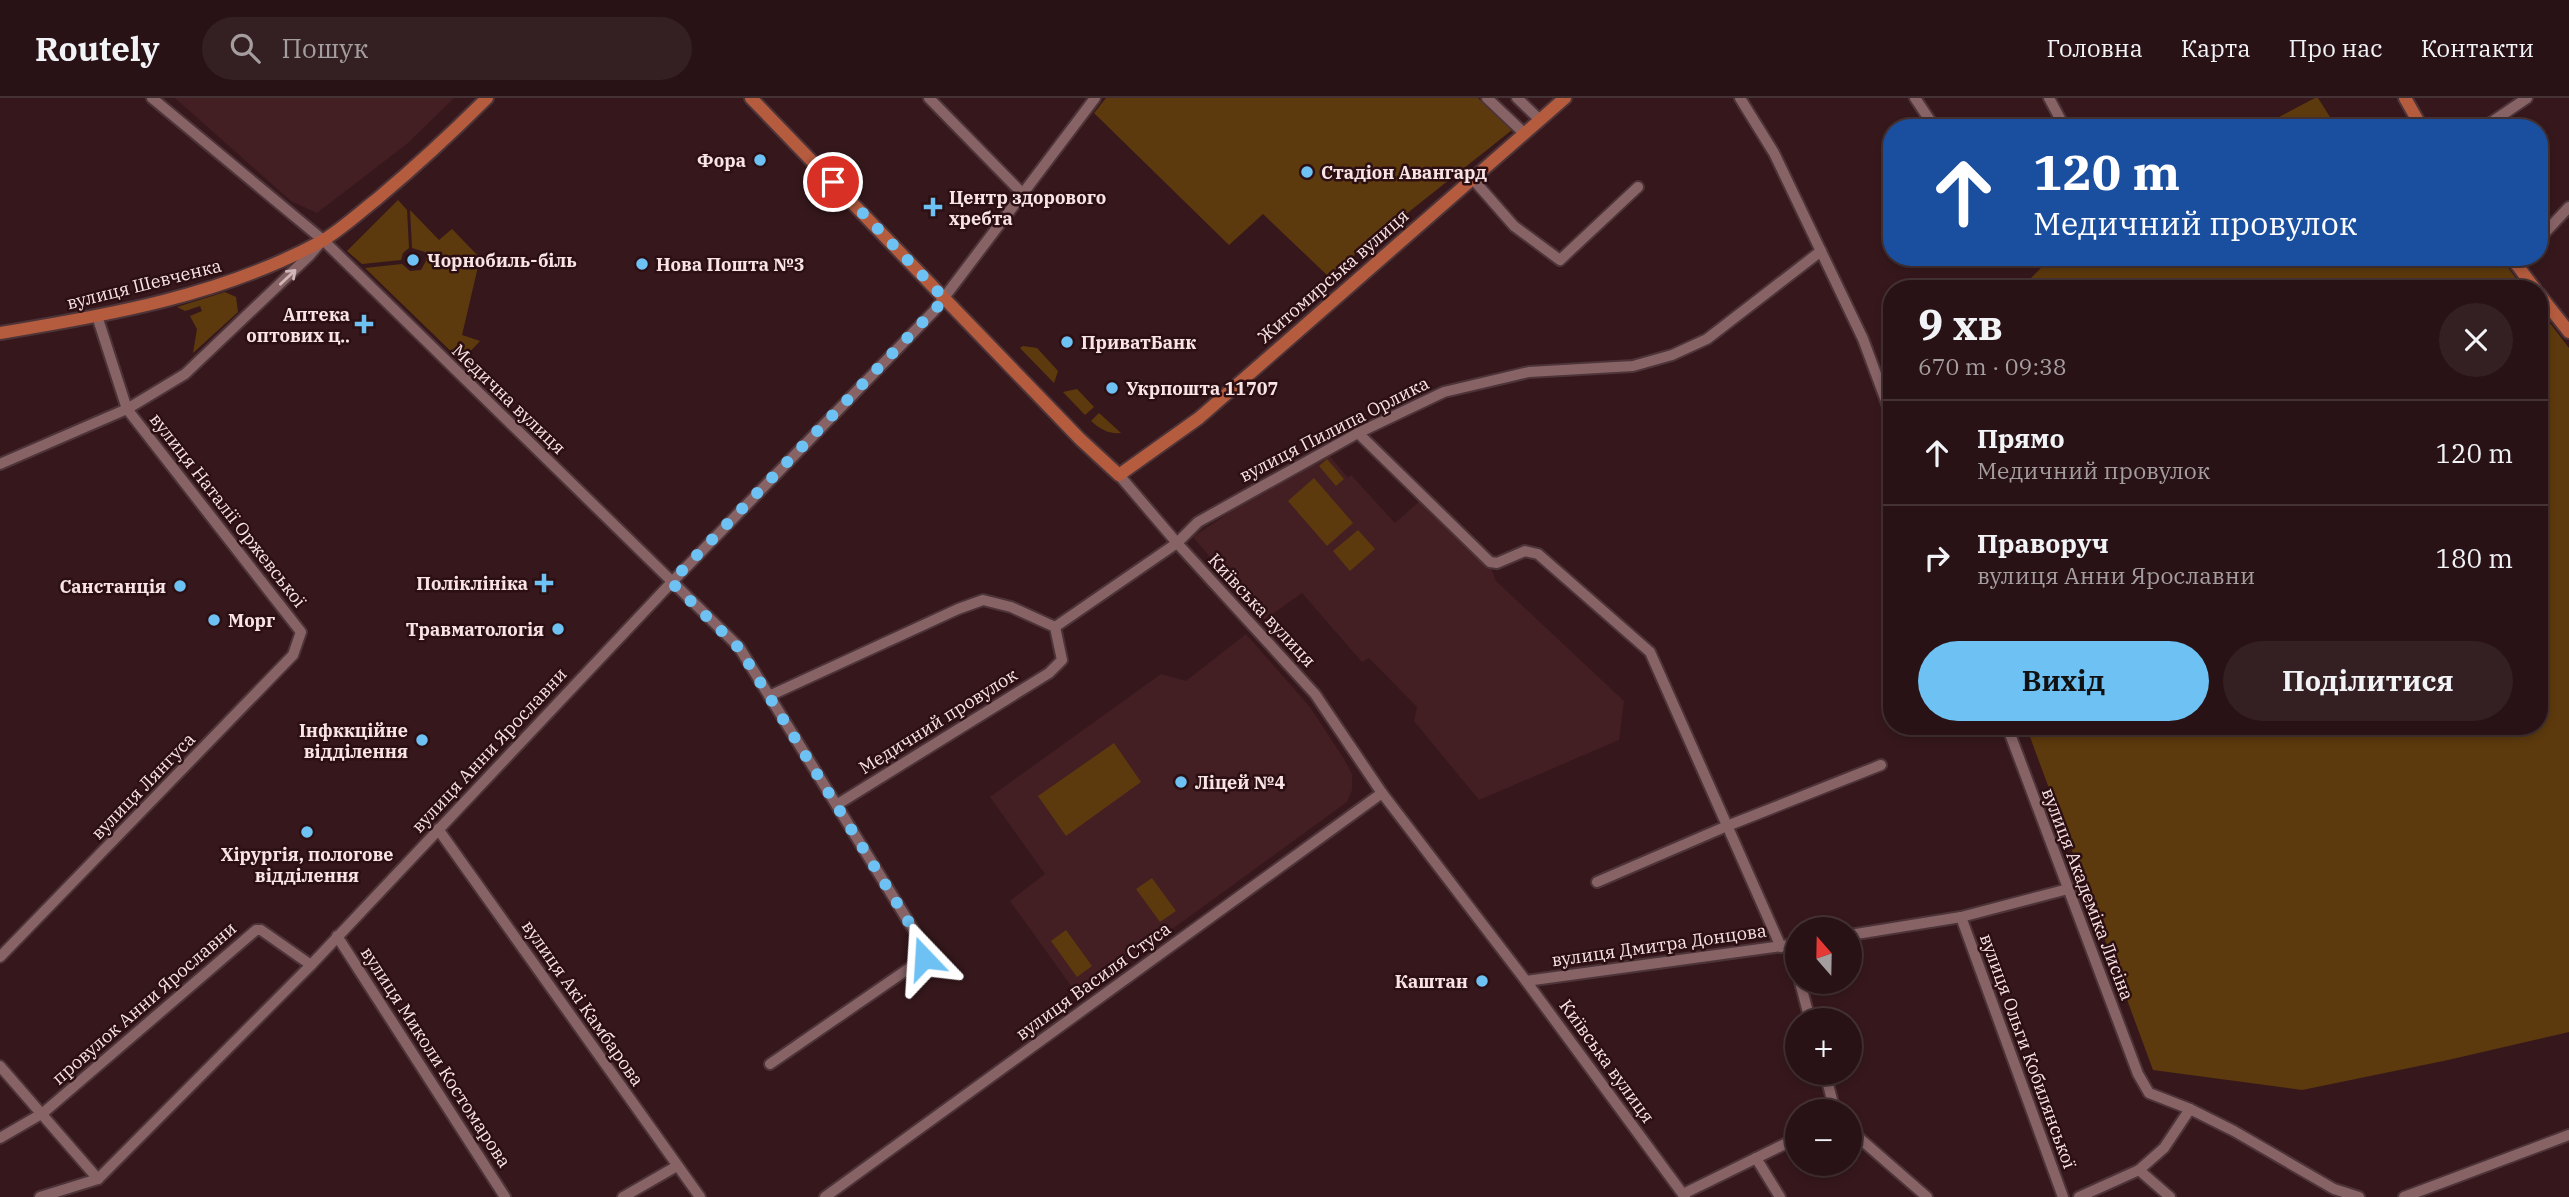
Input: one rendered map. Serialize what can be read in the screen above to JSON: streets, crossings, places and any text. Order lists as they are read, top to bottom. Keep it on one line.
{"streets":{"main road":["Житомирська вулиця","вулиця Шевченка","Київська вулиця"],"street":["Медична вулиця","вулиця Пилипа Орлика","вулиця Наталії Оржевської","Медичний провулок","вулиця Анни Ярославни","вулиця Лянгуса","вулиця Академіка Лисіна","вулиця Дмитра Донцова","вулиця Василя Стуса","провулок Анни Ярославни","вулиця Акі Камбарова","вулиця Ольги Кобилянської","вулиця Миколи Костомарова"]},"crossings":[["Житомирська вулиця","Київська вулиця"],["вулиця Шевченка","Медична вулиця"],["Медична вулиця","вулиця Анни Ярославни"],["вулиця Пилипа Орлика","Київська вулиця"],["вулиця Наталії Оржевської","вулиця Лянгуса"],["Київська вулиця","вулиця Анни Ярославни"],["Київська вулиця","вулиця Дмитра Донцова"],["Київська вулиця","вулиця Василя Стуса"],["вулиця Анни Ярославни","провулок Анни Ярославни"],["вулиця Анни Ярославни","вулиця Акі Камбарова"],["вулиця Анни Ярославни","вулиця Миколи Костомарова"]],"places":{"other":["Фора","Стадіон Авангард","Чорнобиль-біль","Нова Пошта №3","ПриватБанк","Укрпошта 11707","Санстанція","Морг","Травматологія","Інфккційне відділення","Ліцей №4","Хірургія, пологове відділення","Каштан"],"health":["Центр здорового хребта","Аптека оптових ц‥","Поліклініка"]},"north":"top","page":{"header":"Routely","search":"Пошук","nav":["Головна","Карта","Про нас","Контакти"],"turn":["120 m","Медичний провулок"],"heading":["9 хв","670 m · 09:38"],"list":[{"name":"Прямо","note":"Медичний провулок","value":"120 m"},{"name":"Праворуч","note":"вулиця Анни Ярославни","value":"180 m"}],"buttons":["Вихід","Поділитися"],"map_buttons":["+","−"]}}
